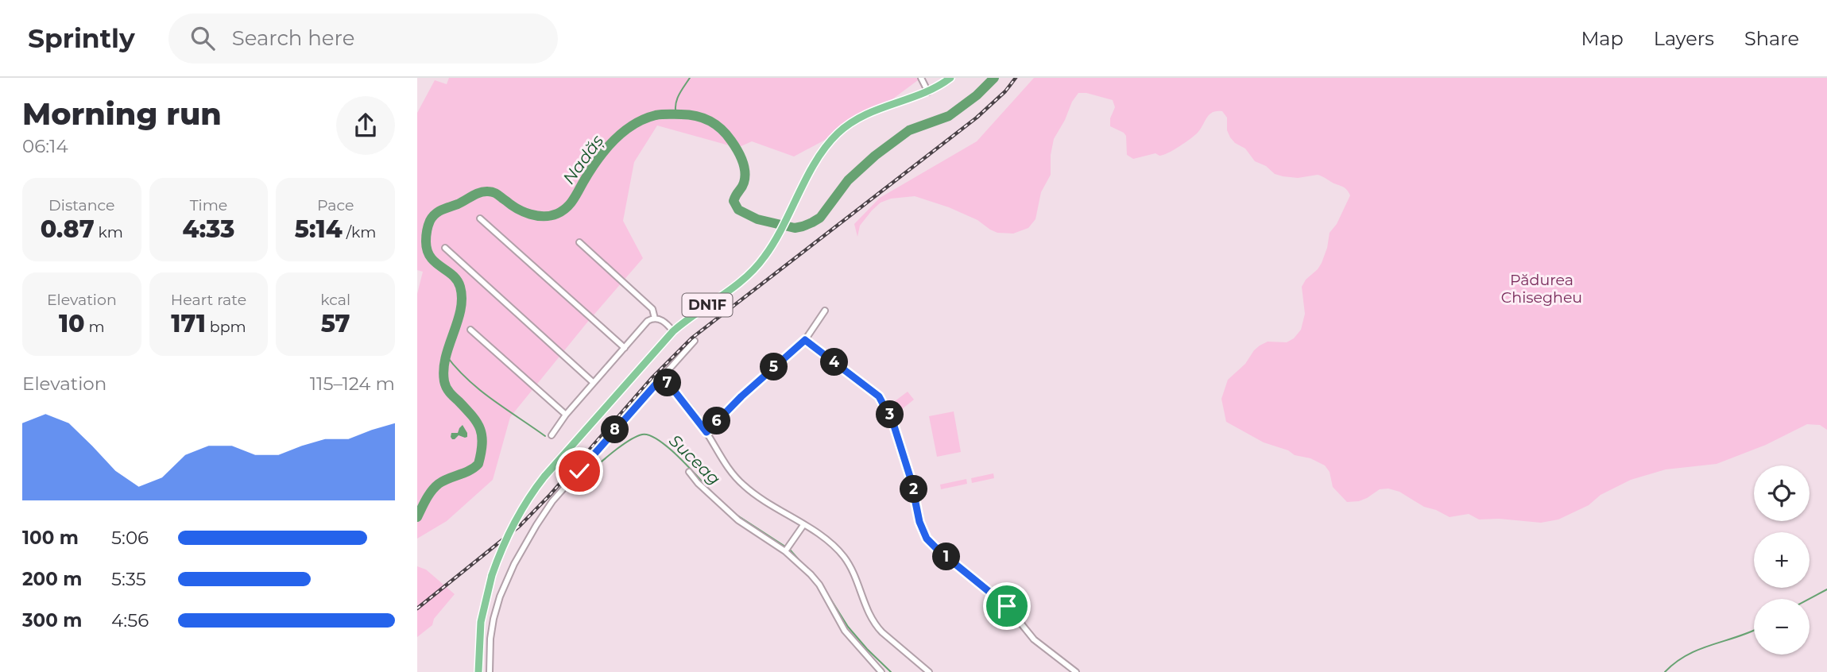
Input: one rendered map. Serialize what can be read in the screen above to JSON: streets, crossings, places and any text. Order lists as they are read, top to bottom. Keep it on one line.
{"streets":{"main road":["DN1F"]},"water":["Nadăș","Suceag"],"parks":["Pădurea Chisegheu"],"page":{"header":"Sprintly","search":"Search here","nav":["Map","Layers","Share"],"heading":["Morning run","06:14"],"stats":[["Distance","0.87 km"],["Time","4:33"],["Pace","5:14 /km"],["Elevation","10 m"],["Heart rate","171 bpm"],["kcal","57"]],"pins":["4","5","7","3","6","8","2","1"],"chart":["Elevation","115–124 m"],"map_buttons":["+","−"],"list":[{"name":"100 m","note":"5:06"},{"name":"200 m","note":"5:35"},{"name":"300 m","note":"4:56"}]}}
